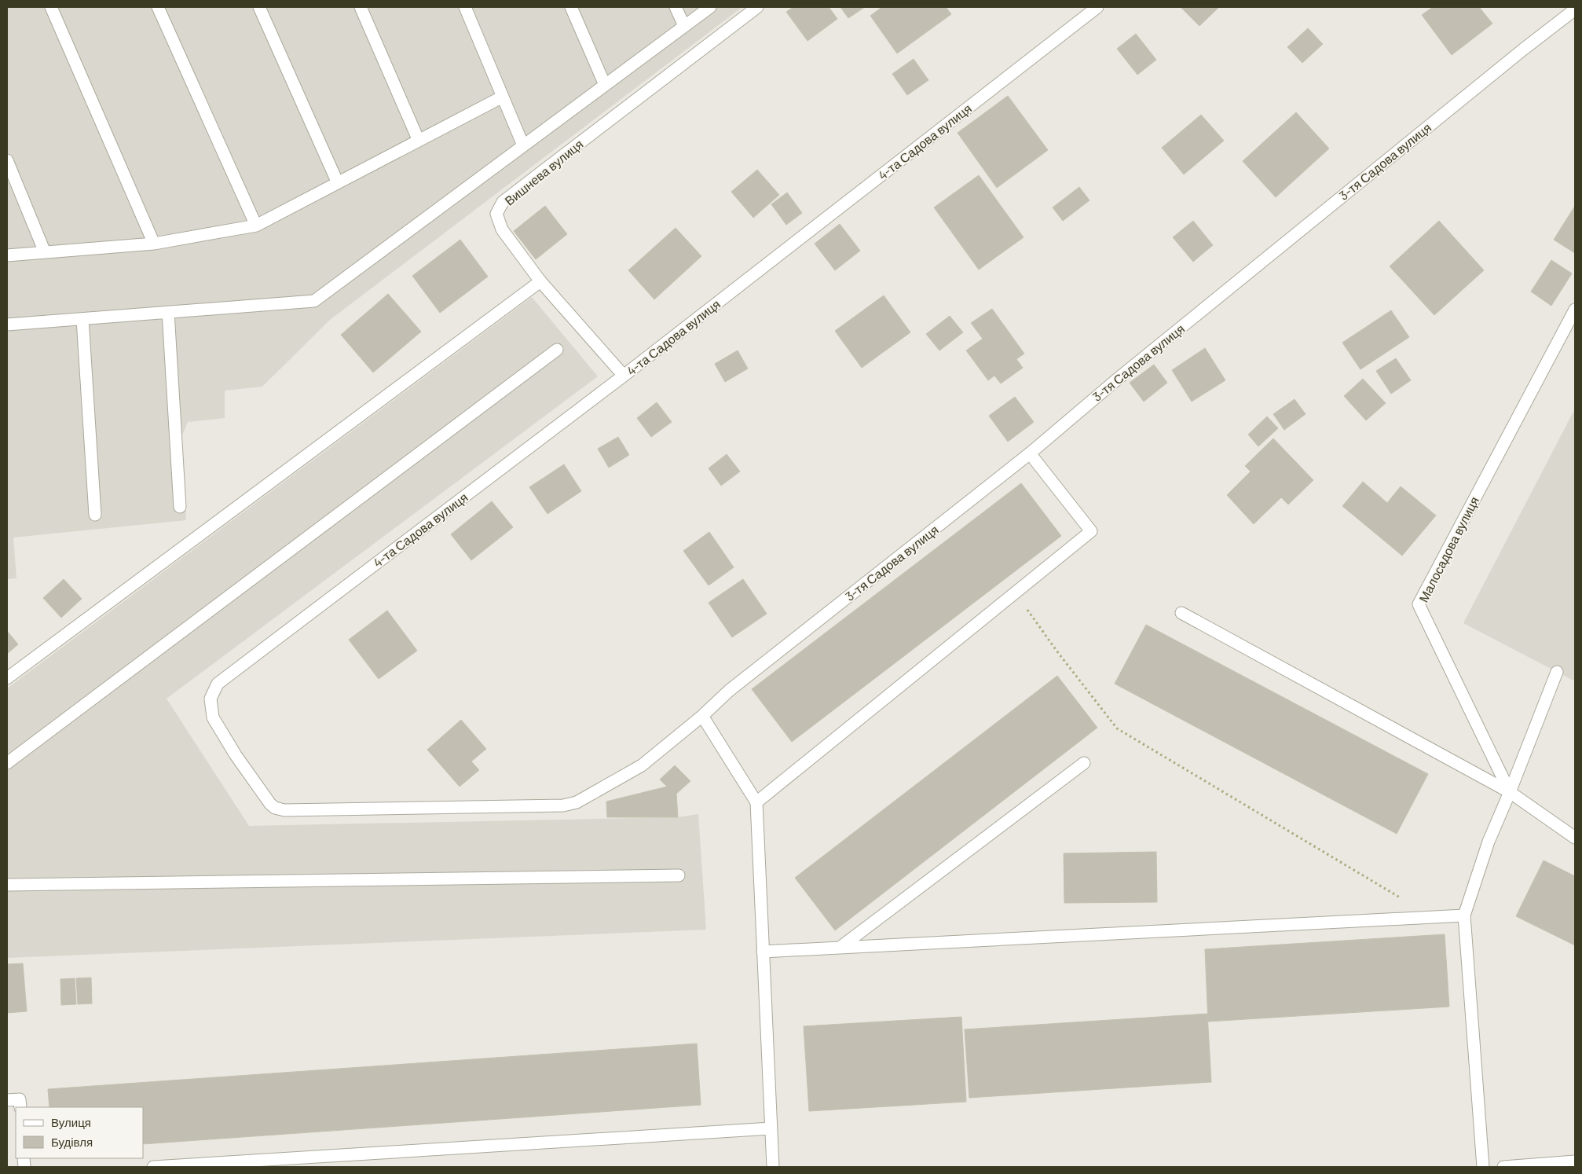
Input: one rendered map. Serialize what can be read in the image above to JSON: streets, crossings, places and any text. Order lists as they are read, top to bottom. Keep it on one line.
{"streets":{"street":["4-та Садова вулиця","3-тя Садова вулиця","Вишнева вулиця","Малосадова вулиця"]},"crossings":[["4-та Садова вулиця","3-тя Садова вулиця"],["4-та Садова вулиця","Вишнева вулиця"]],"legend":["Вулиця","Будівля"]}
